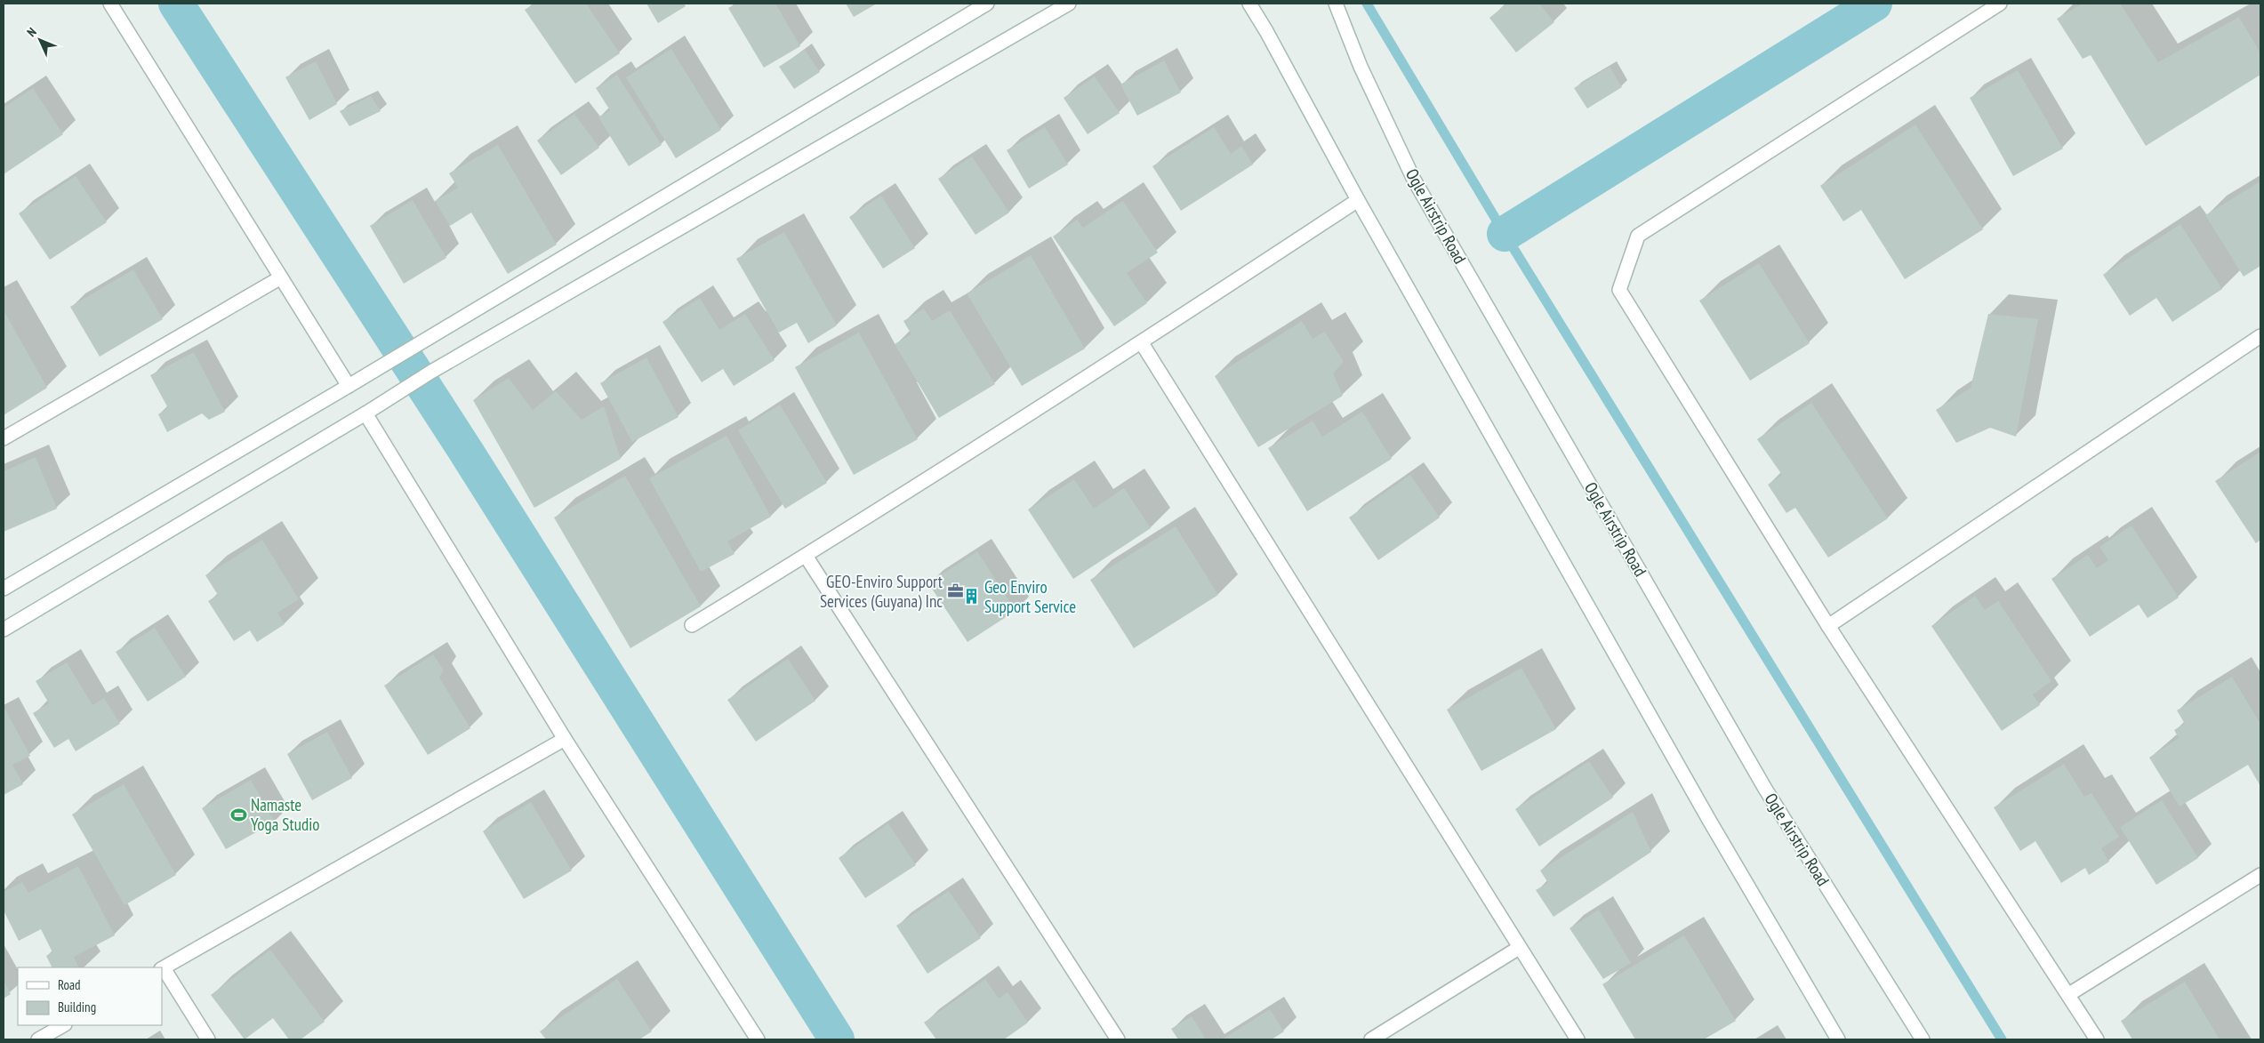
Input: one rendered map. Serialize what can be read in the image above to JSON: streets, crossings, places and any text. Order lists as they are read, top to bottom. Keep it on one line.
{"streets":{"street":["Ogle Airstrip Road"]},"places":{"office":["GEO-Enviro Support Services (Guyana) Inc"],"building":["Geo Enviro Support Service"],"sports":["Namaste Yoga Studio"]},"legend":["Road","Building"],"north":"top left"}
